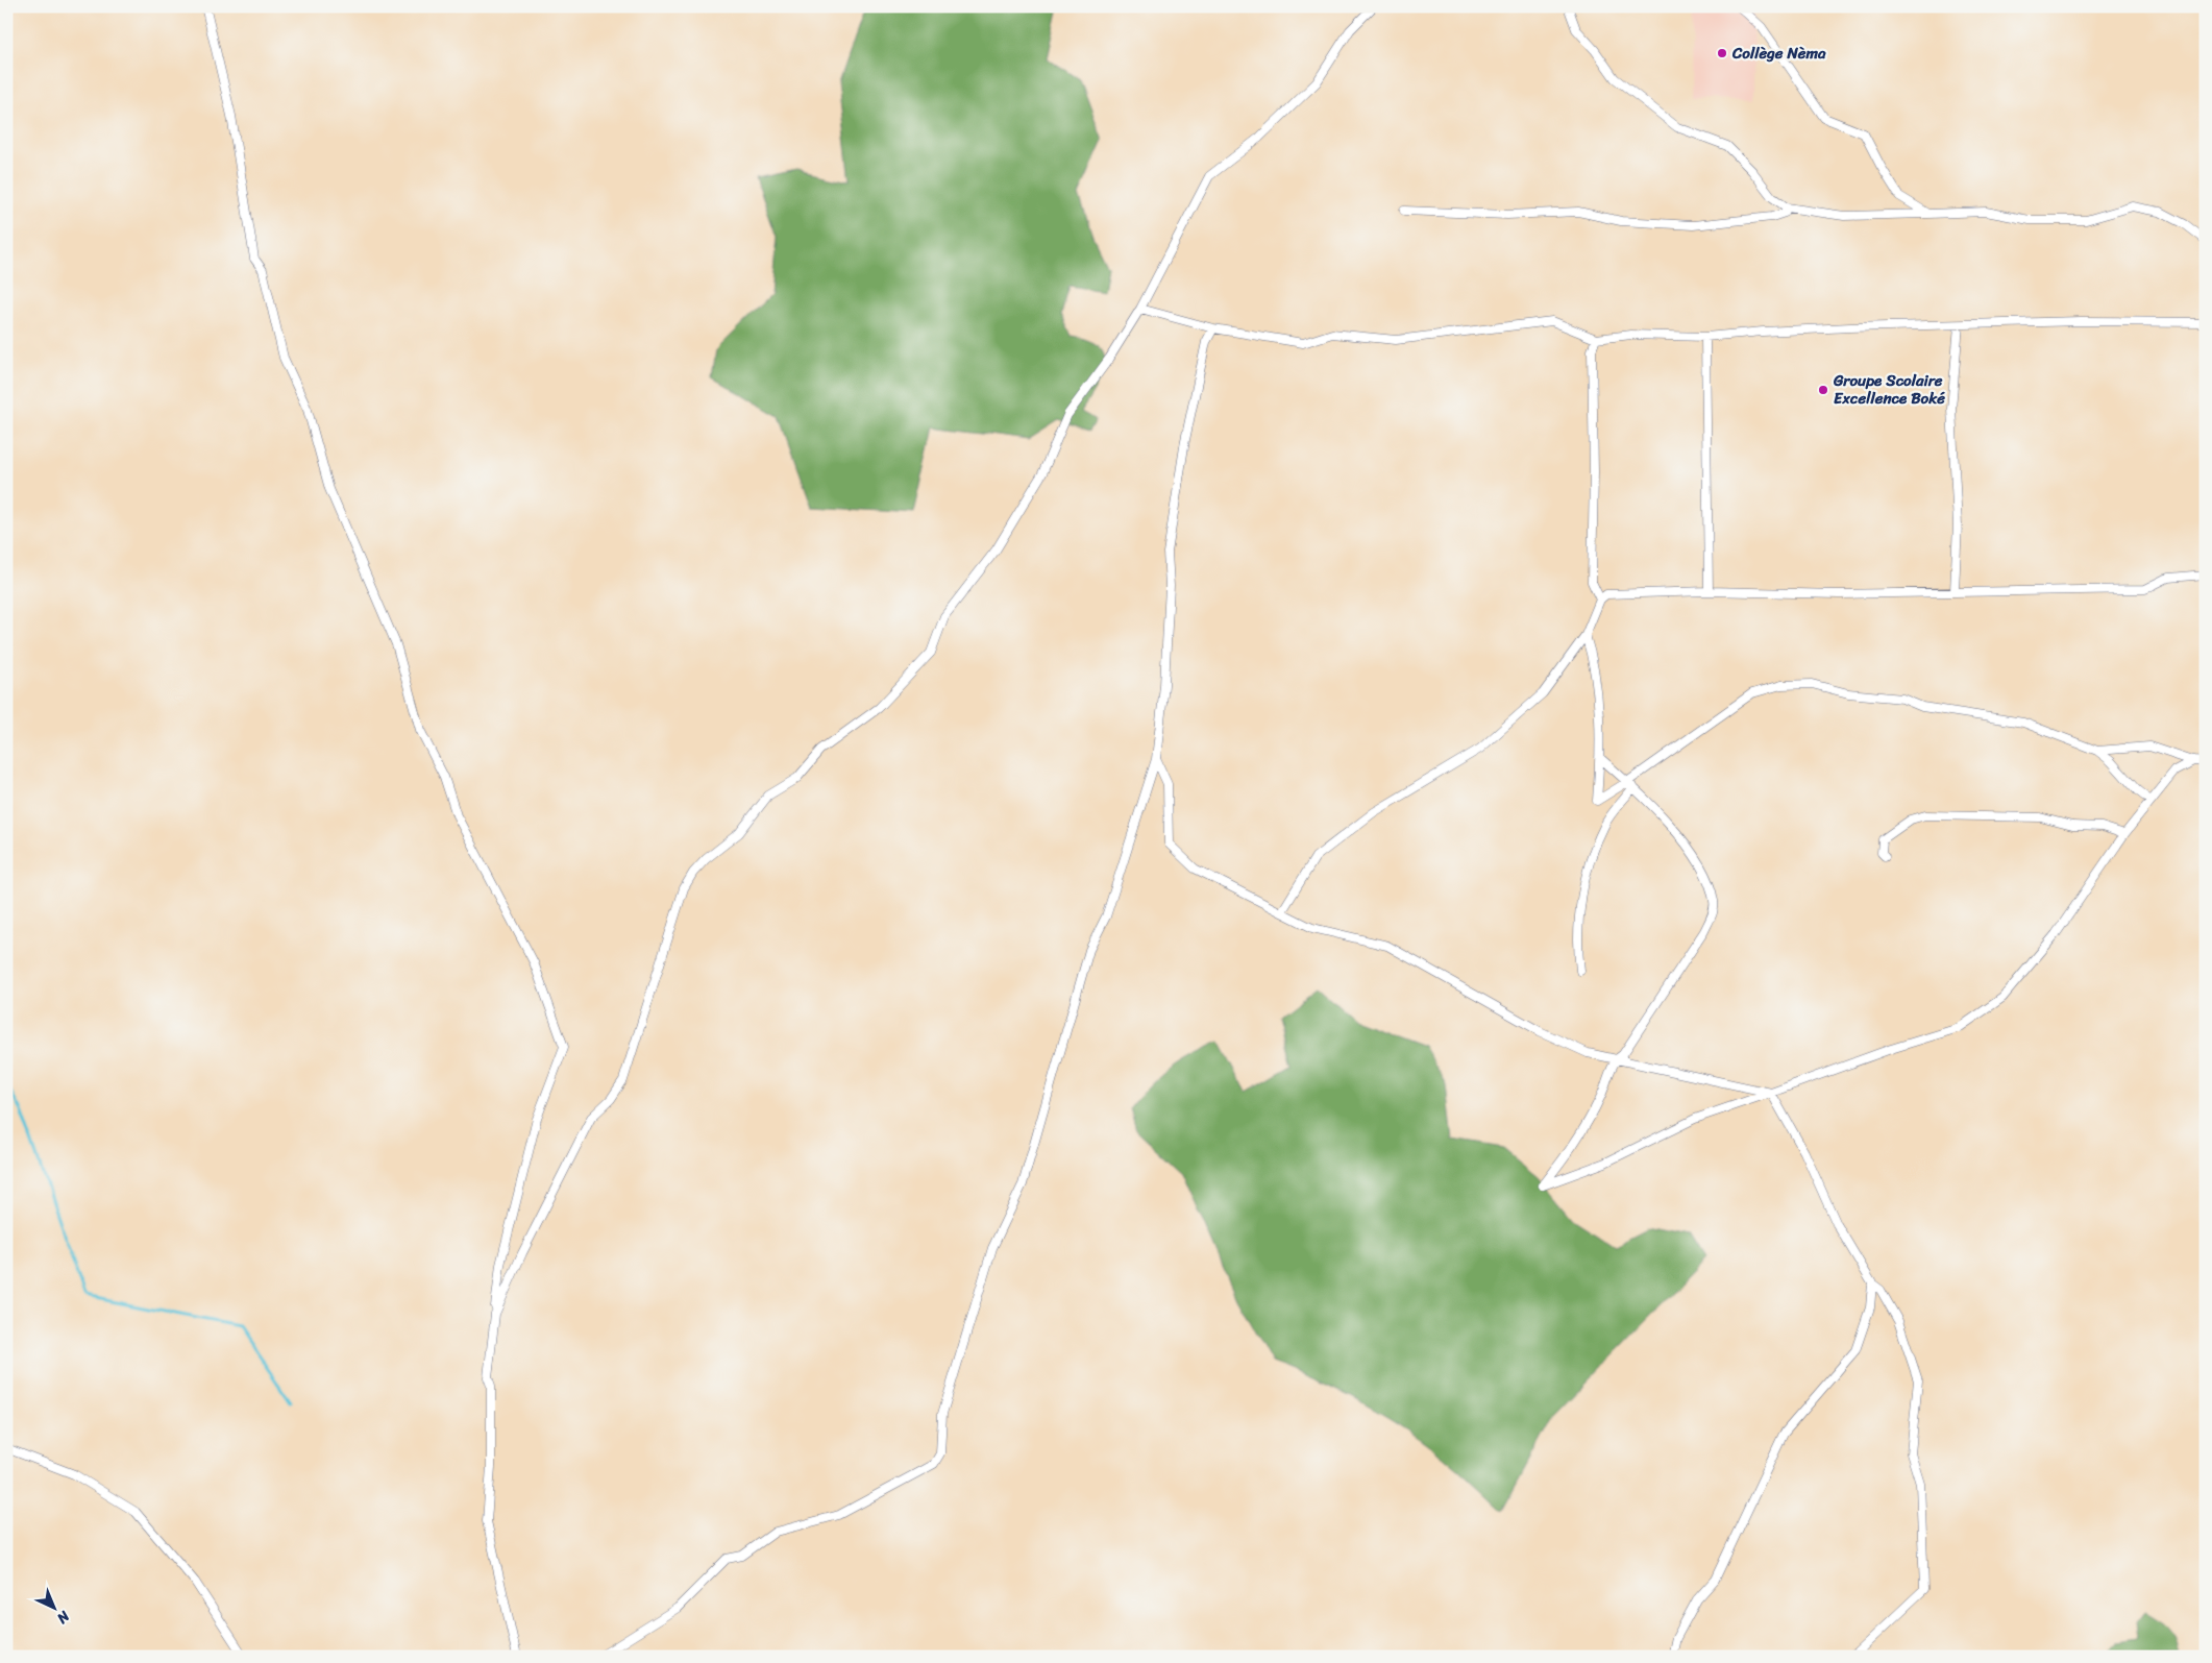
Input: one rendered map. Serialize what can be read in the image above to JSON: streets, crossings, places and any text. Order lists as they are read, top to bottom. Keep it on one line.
{"places":["Collège Nèma","Groupe Scolaire Excellence Boké"],"north":"bottom right"}
